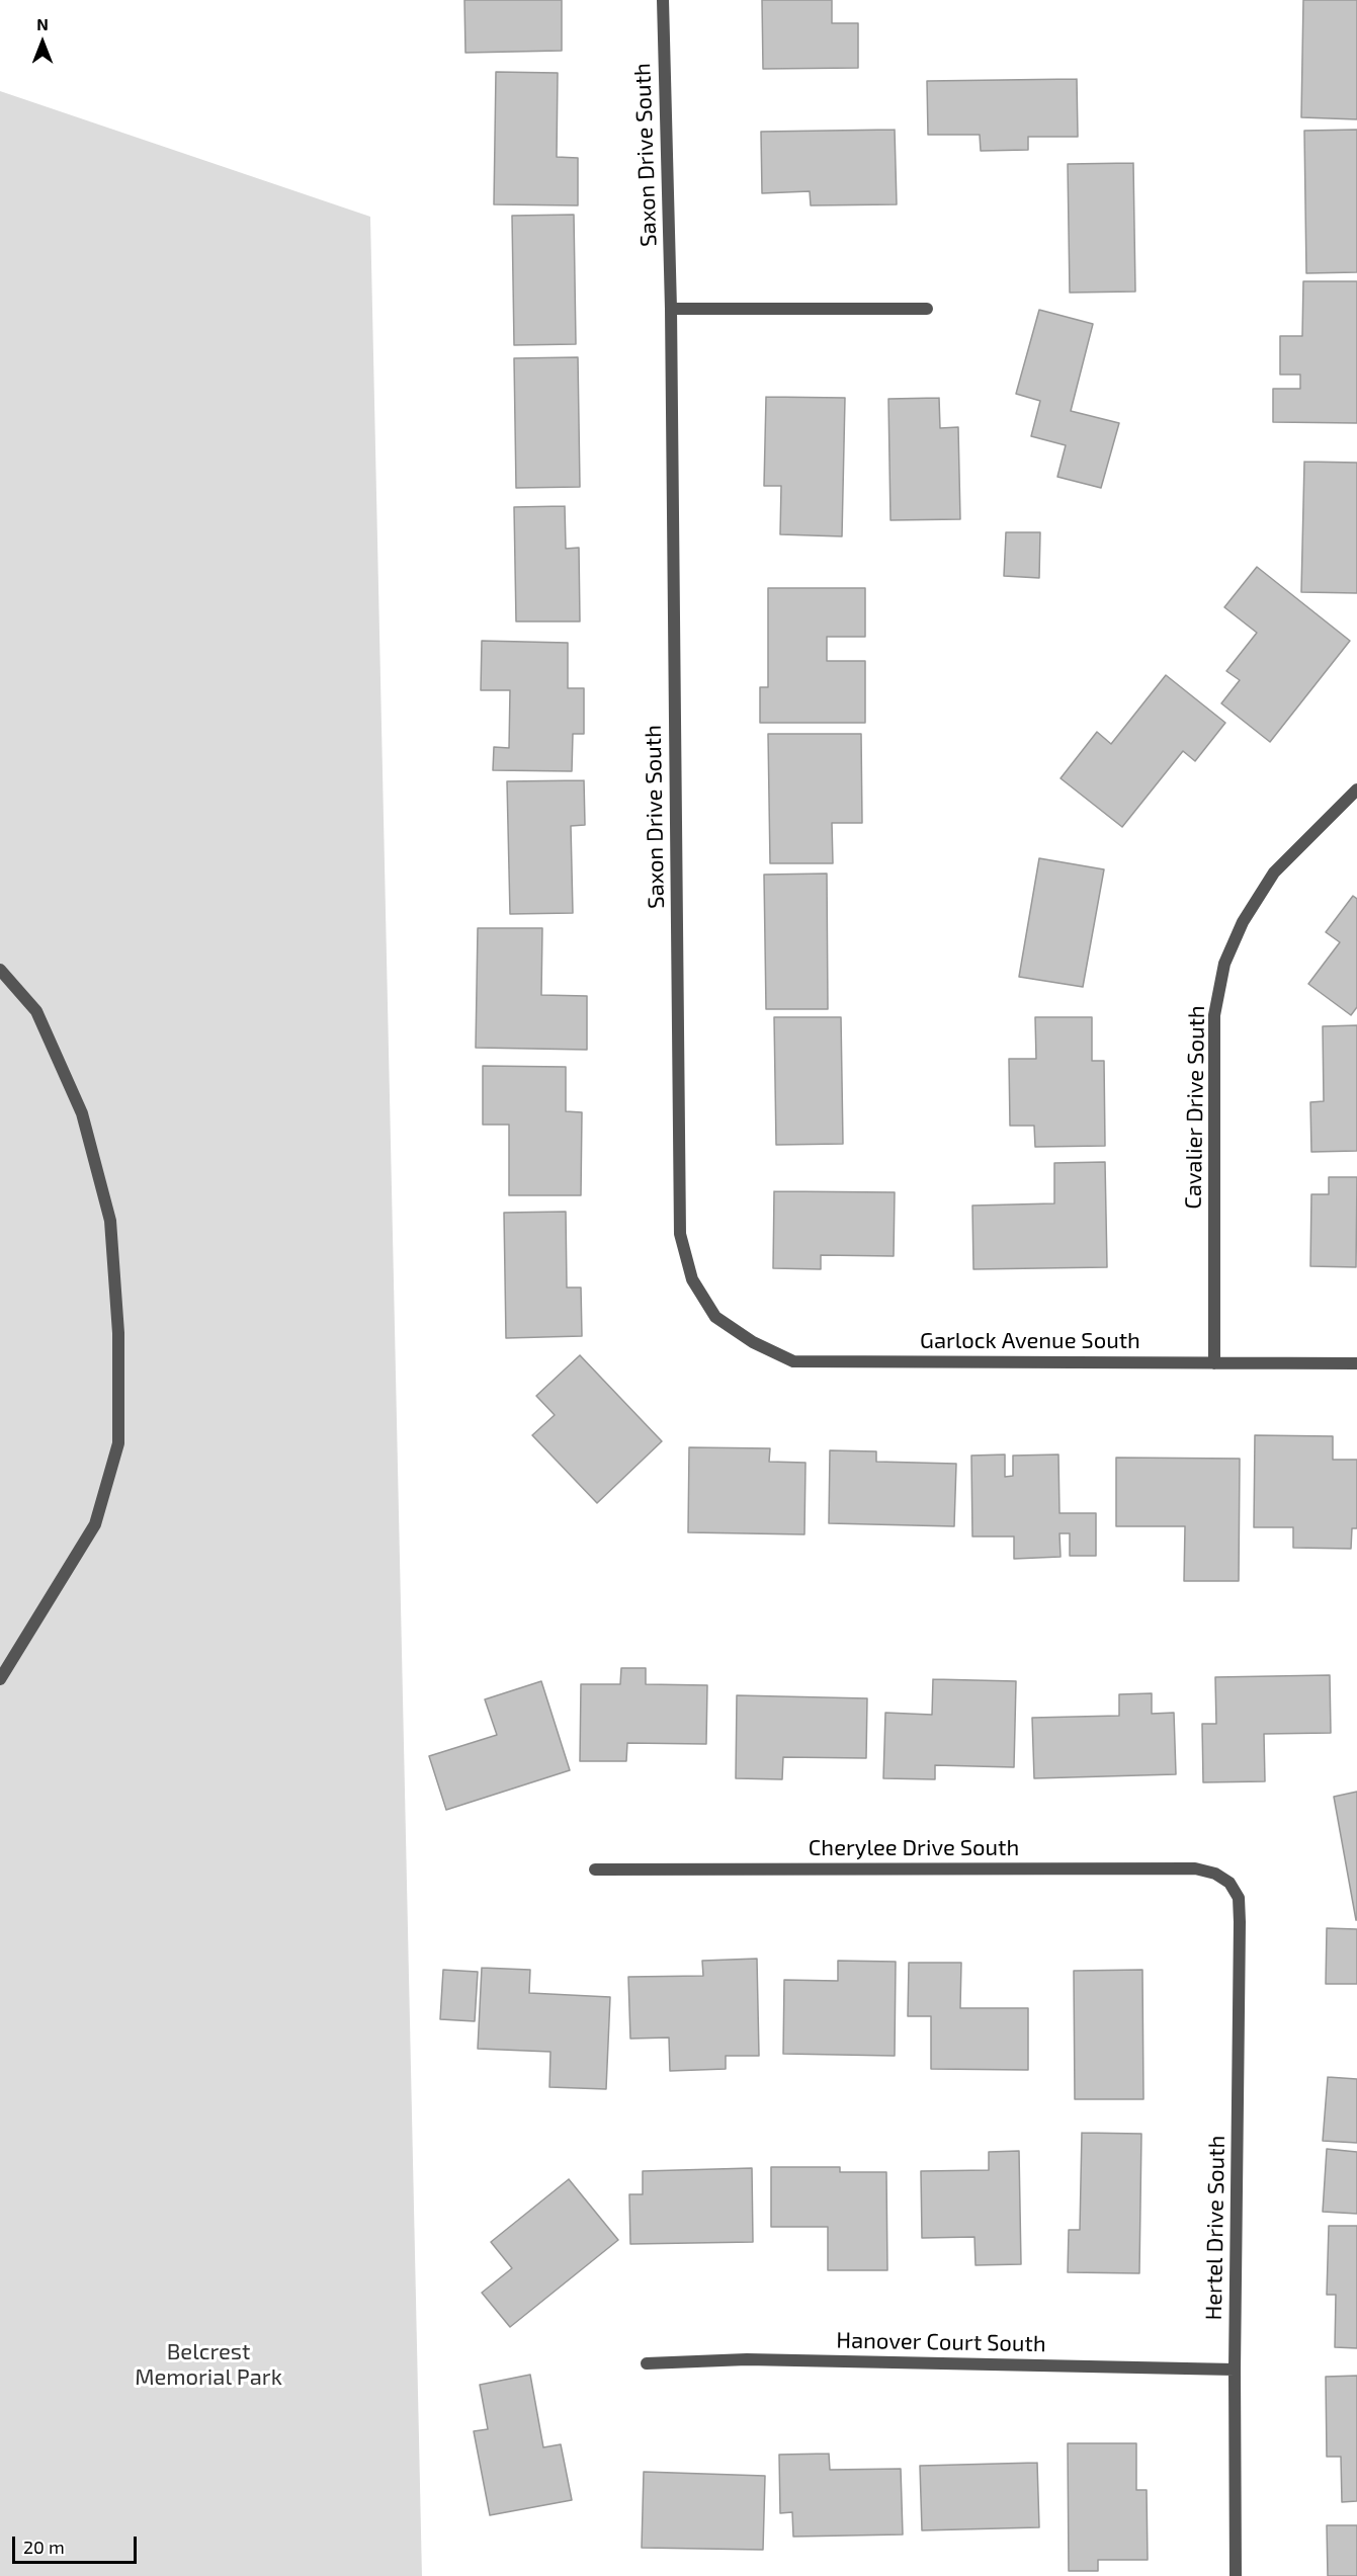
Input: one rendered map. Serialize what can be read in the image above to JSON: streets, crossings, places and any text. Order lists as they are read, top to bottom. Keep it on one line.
{"streets":{"street":["Saxon Drive South","Cavalier Drive South","Garlock Avenue South","Cherylee Drive South","Hertel Drive South","Hanover Court South"]},"crossings":[["Saxon Drive South","Garlock Avenue South"],["Cavalier Drive South","Garlock Avenue South"],["Cherylee Drive South","Hertel Drive South"],["Hertel Drive South","Hanover Court South"]],"parks":["Belcrest Memorial Park"],"scale_bar":"20 m","north":"top"}
